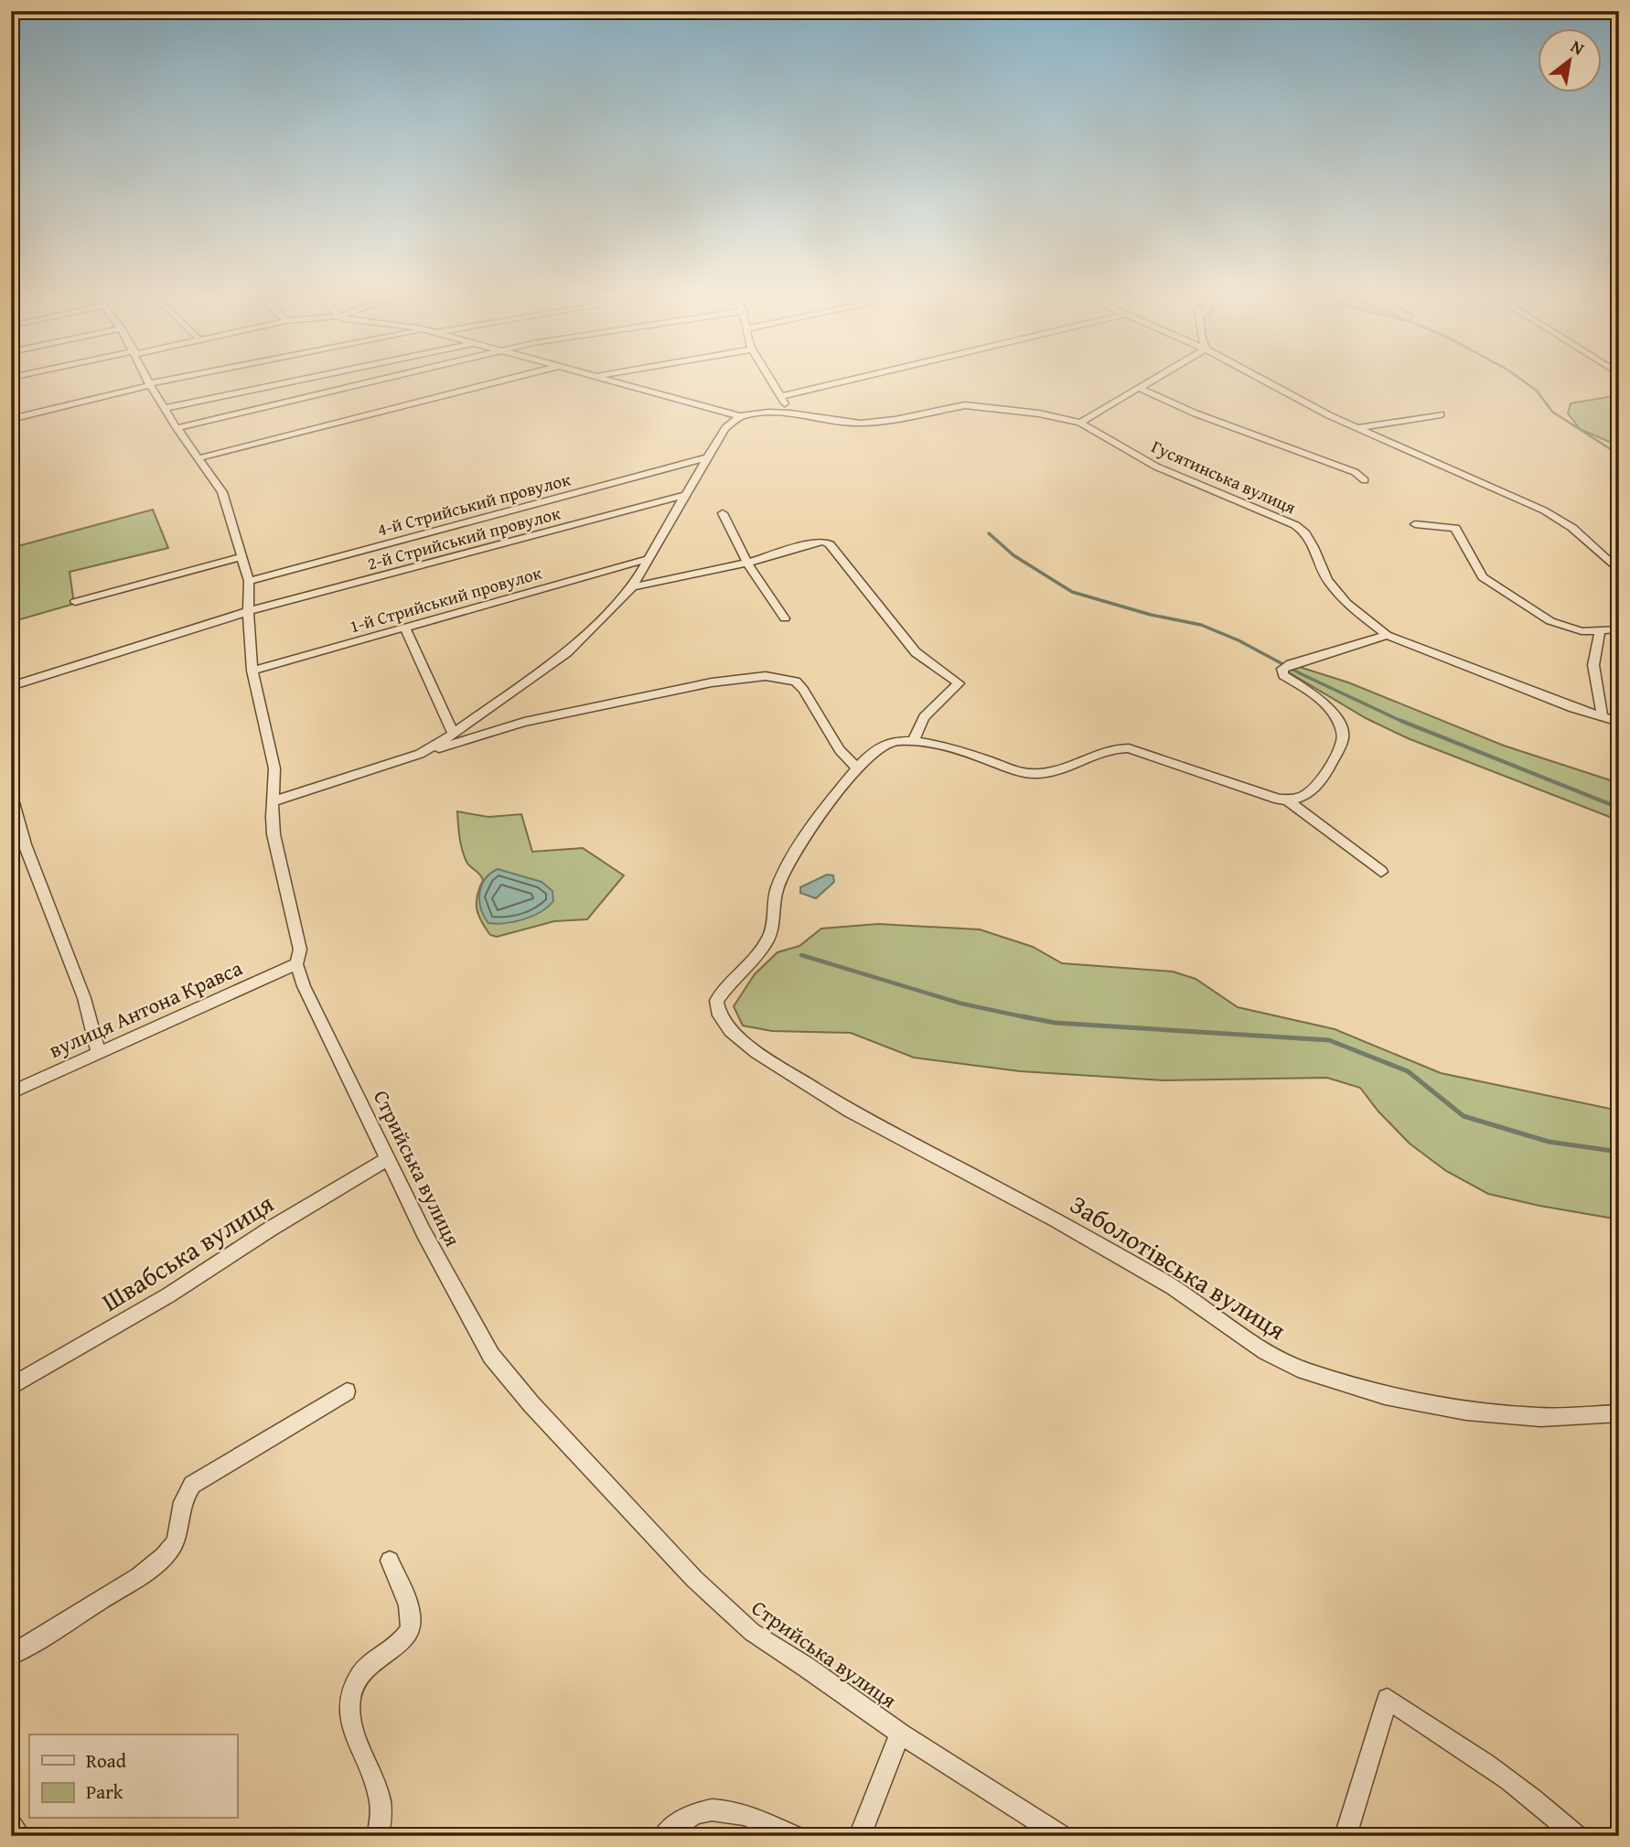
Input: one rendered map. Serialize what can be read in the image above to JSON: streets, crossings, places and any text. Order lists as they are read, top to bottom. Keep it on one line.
{"streets":{"street":["Гусятинська вулиця","4-й Стрийський провулок","2-й Стрийський провулок","1-й Стрийський провулок","вулиця Антона Кравса","Стрийська вулиця","Швабська вулиця","Заболотівська вулиця"]},"crossings":[["4-й Стрийський провулок","Стрийська вулиця"],["2-й Стрийський провулок","Стрийська вулиця"],["1-й Стрийський провулок","Стрийська вулиця"],["вулиця Антона Кравса","Стрийська вулиця"],["Стрийська вулиця","Швабська вулиця"]],"legend":["Road","Park"],"north":"top right"}
